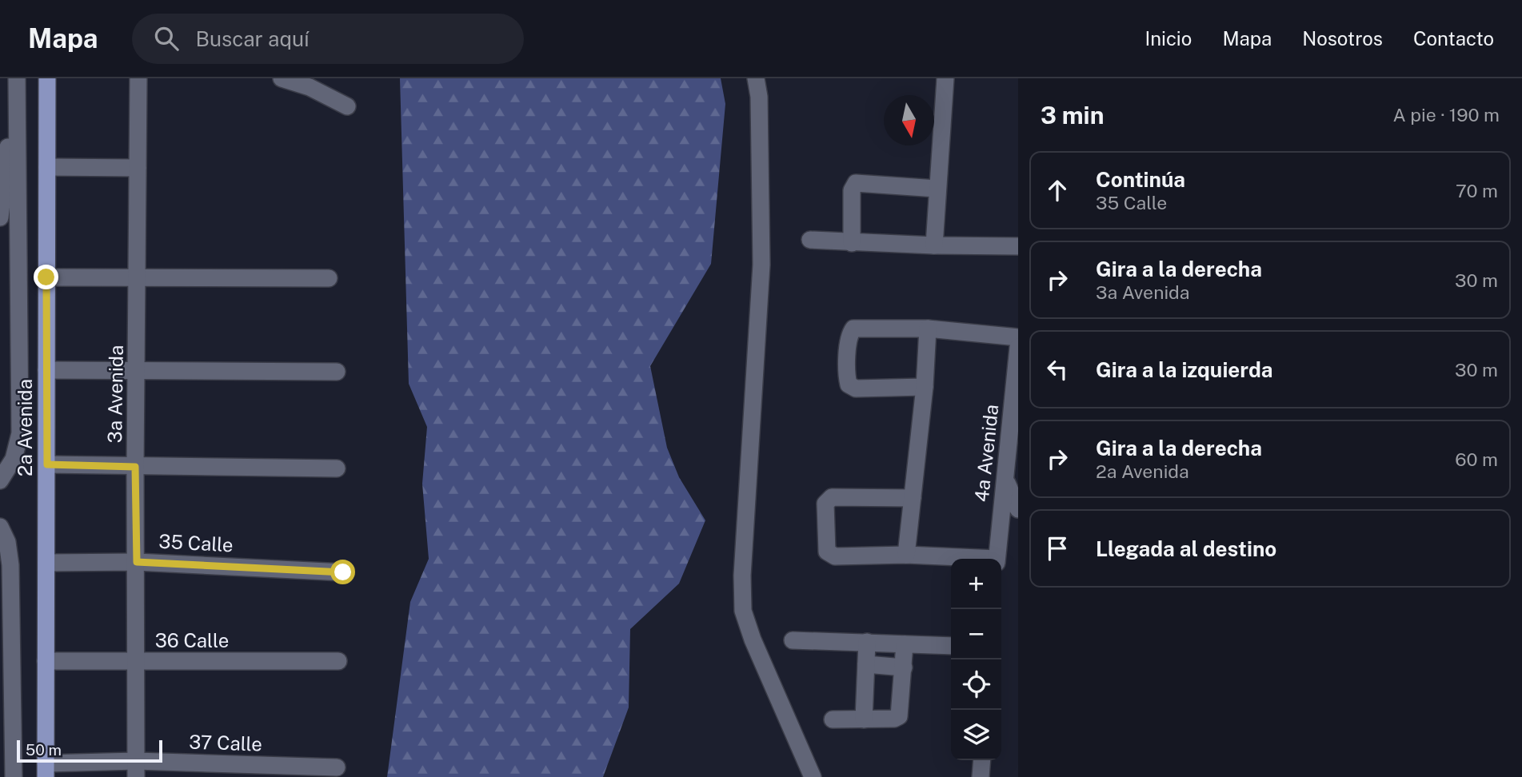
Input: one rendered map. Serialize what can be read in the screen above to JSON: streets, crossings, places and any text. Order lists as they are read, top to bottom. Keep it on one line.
{"streets":{"main road":["2a Avenida"],"street":["3a Avenida","4a Avenida","35 Calle","36 Calle","37 Calle"]},"crossings":[["3a Avenida","35 Calle"],["3a Avenida","36 Calle"],["3a Avenida","37 Calle"],["2a Avenida","35 Calle"],["2a Avenida","36 Calle"],["2a Avenida","37 Calle"]],"scale_bar":"50 m","north":"bottom","page":{"header":"Mapa","search":"Buscar aquí","nav":["Inicio","Mapa","Nosotros","Contacto"],"heading":["3 min","A pie · 190 m"],"list":[["Continúa","35 Calle","70 m"],["Gira a la derecha","3a Avenida","30 m"],["Gira a la izquierda","30 m"],["Gira a la derecha","2a Avenida","60 m"],"Llegada al destino"],"map_buttons":["+","−"],"scale":"50 m"}}
